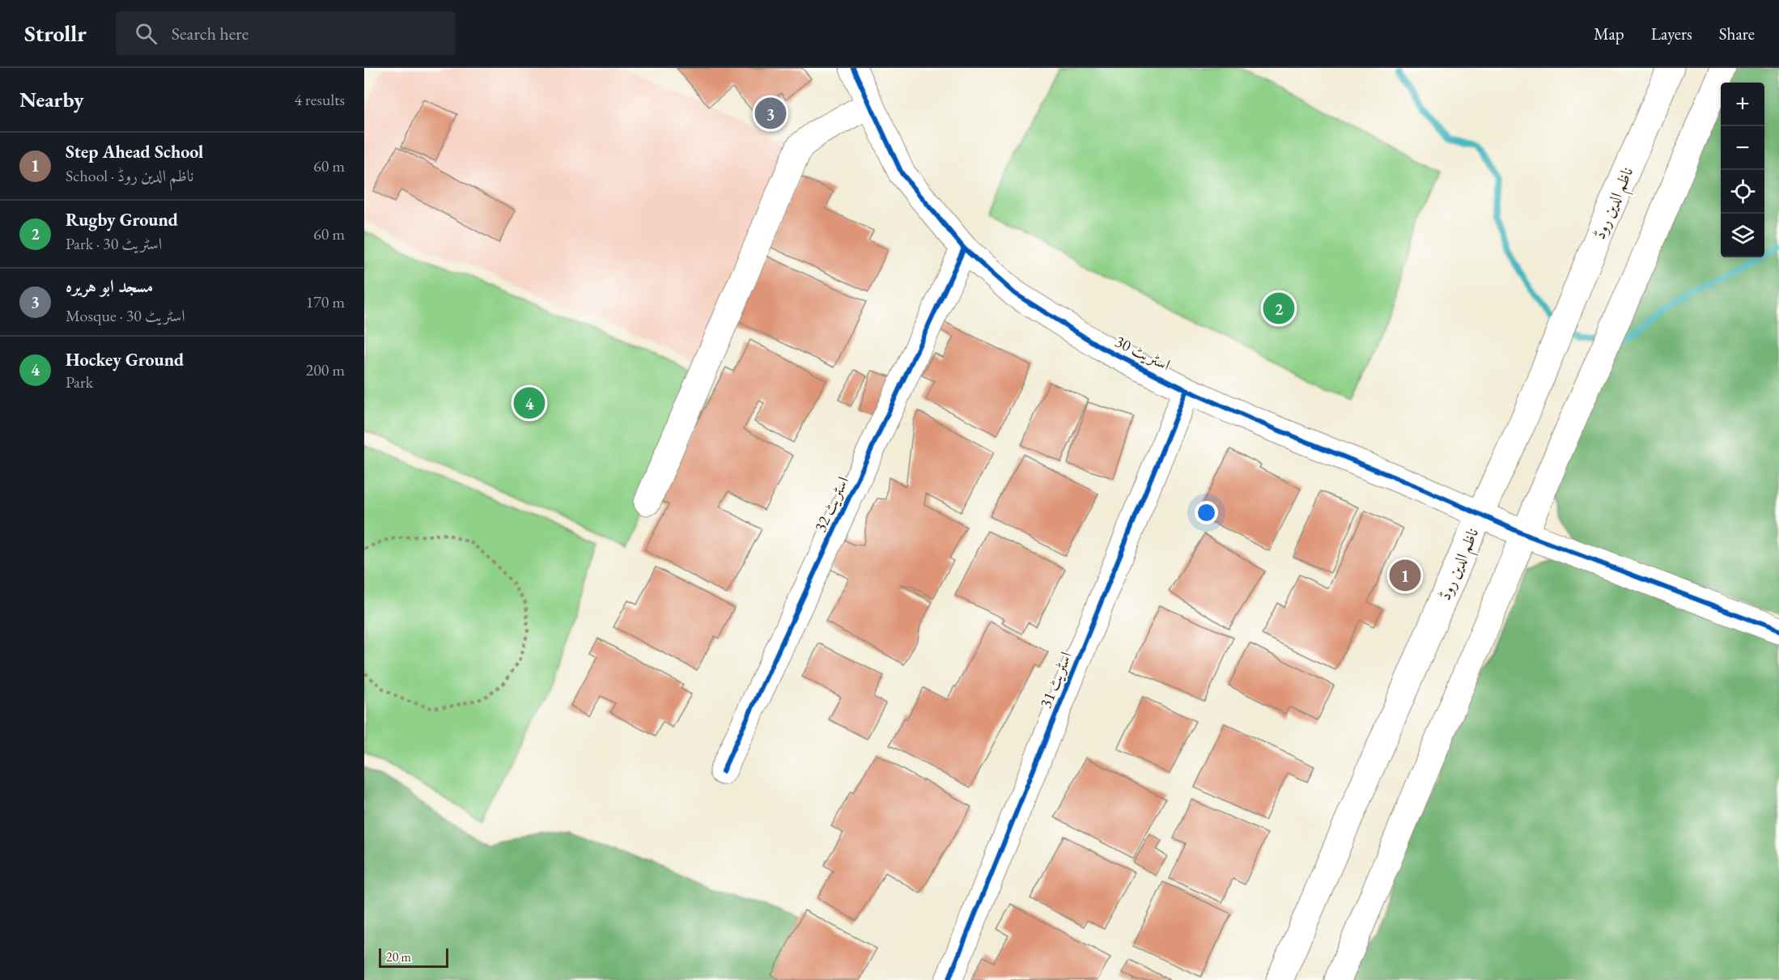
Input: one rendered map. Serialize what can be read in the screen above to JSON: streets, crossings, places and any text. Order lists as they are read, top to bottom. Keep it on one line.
{"streets":{"street":["ناظم الدین روڈ","اسٹریٹ 30","اسٹریٹ 32","اسٹریٹ 31"]},"crossings":[["ناظم الدین روڈ","اسٹریٹ 30"],["اسٹریٹ 30","اسٹریٹ 32"],["اسٹریٹ 30","اسٹریٹ 31"]],"scale_bar":"20 m","page":{"header":"Strollr","search":"Search here","nav":["Map","Layers","Share"],"heading":["Nearby","4 results"],"map_buttons":["+","−"],"pins":["3","2","4","1"],"list":[{"mark":"1","name":"Step Ahead School","note":"School · ناظم الدین روڈ","value":"60 m"},{"mark":"2","name":"Rugby Ground","note":"Park · اسٹریٹ 30","value":"60 m"},{"mark":"3","name":"مسجد ابو ہریرہ","note":"Mosque · اسٹریٹ 30","value":"170 m"},{"mark":"4","name":"Hockey Ground","note":"Park","value":"200 m"}],"scale":"20 m"}}
